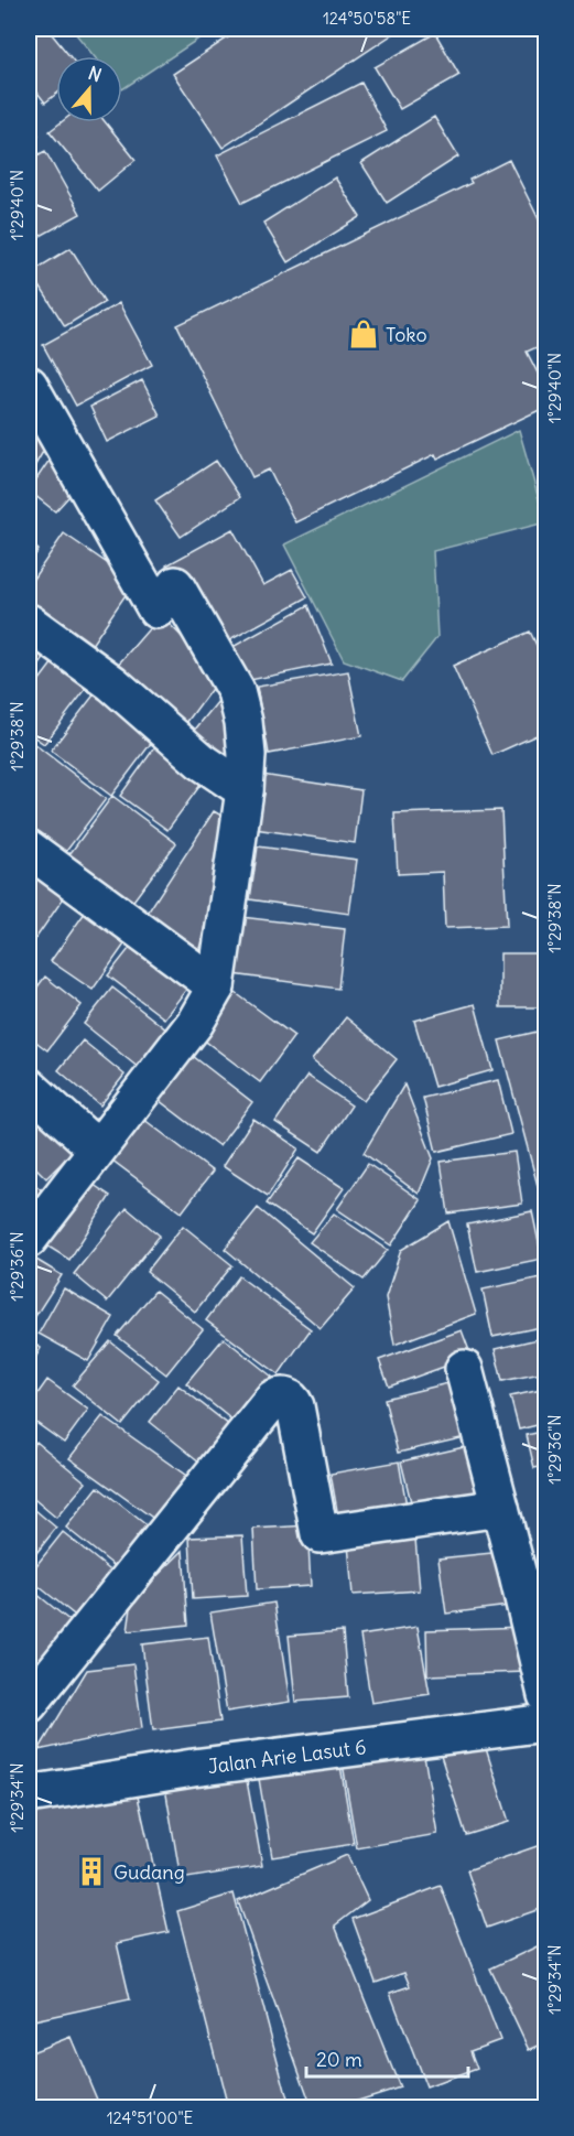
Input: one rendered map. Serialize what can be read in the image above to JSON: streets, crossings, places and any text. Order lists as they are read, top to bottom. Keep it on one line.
{"streets":{"street":["Jalan Arie Lasut 6"]},"places":{"shop":["Toko"],"building":["Gudang"]},"scale_bar":"20 m","north":"top","coordinates":["124°50'58\"E","1°29'40\"N","1°29'38\"N","1°29'36\"N","1°29'34\"N","124°51'00\"E"]}
